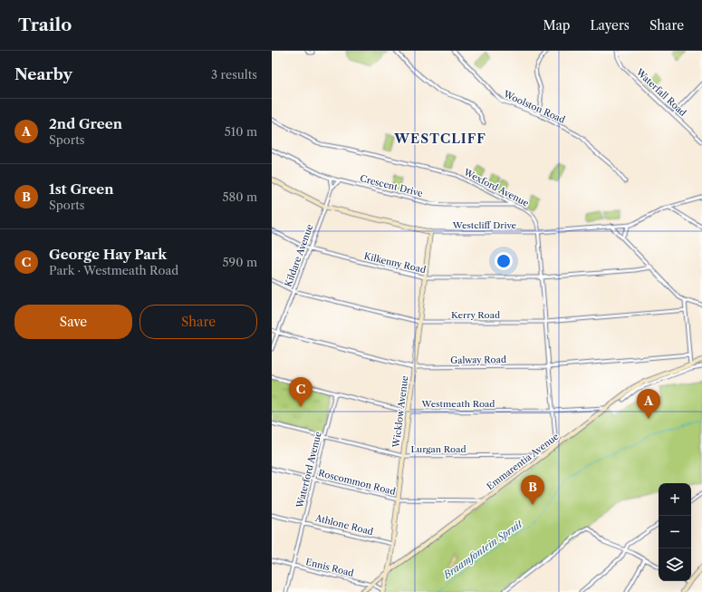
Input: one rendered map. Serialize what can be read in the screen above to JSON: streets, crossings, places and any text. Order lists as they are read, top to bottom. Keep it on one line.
{"streets":{"street":["Waterfall Road","Woolston Road","Crescent Drive","Wexford Avenue","Westcliff Drive","Kildare Avenue","Kilkenny Road","Kerry Road","Galway Road","Westmeath Road","Wicklow Avenue","Lurgan Road","Emmarentia Avenue","Waterford Avenue","Roscommon Road","Athlone Road","Ennis Road"]},"crossings":[["Crescent Drive","Wexford Avenue"],["Crescent Drive","Kildare Avenue"],["Wexford Avenue","Westcliff Drive"],["Wexford Avenue","Kilkenny Road"],["Wexford Avenue","Kerry Road"],["Wexford Avenue","Galway Road"],["Wexford Avenue","Westmeath Road"],["Wexford Avenue","Emmarentia Avenue"],["Westcliff Drive","Kildare Avenue"],["Westcliff Drive","Wicklow Avenue"],["Kildare Avenue","Kilkenny Road"],["Kildare Avenue","Kerry Road"],["Kildare Avenue","Galway Road"],["Kilkenny Road","Wicklow Avenue"],["Kerry Road","Wicklow Avenue"],["Galway Road","Wicklow Avenue"],["Westmeath Road","Wicklow Avenue"],["Westmeath Road","Emmarentia Avenue"],["Westmeath Road","Waterford Avenue"],["Wicklow Avenue","Lurgan Road"],["Wicklow Avenue","Emmarentia Avenue"],["Wicklow Avenue","Roscommon Road"],["Wicklow Avenue","Athlone Road"],["Wicklow Avenue","Ennis Road"],["Lurgan Road","Emmarentia Avenue"],["Lurgan Road","Waterford Avenue"],["Emmarentia Avenue","Roscommon Road"],["Emmarentia Avenue","Ennis Road"],["Waterford Avenue","Roscommon Road"],["Waterford Avenue","Athlone Road"],["Waterford Avenue","Ennis Road"]],"districts":["WESTCLIFF"],"water":["Braamfontein Spruit"],"page":{"header":"Trailo","nav":["Map","Layers","Share"],"heading":["Nearby","3 results"],"list":[{"mark":"A","name":"2nd Green","note":"Sports","value":"510 m"},{"mark":"B","name":"1st Green","note":"Sports","value":"580 m"},{"mark":"C","name":"George Hay Park","note":"Park · Westmeath Road","value":"590 m"}],"buttons":["Save","Share"],"pins":["C","A","B"],"map_buttons":["+","−"]}}
